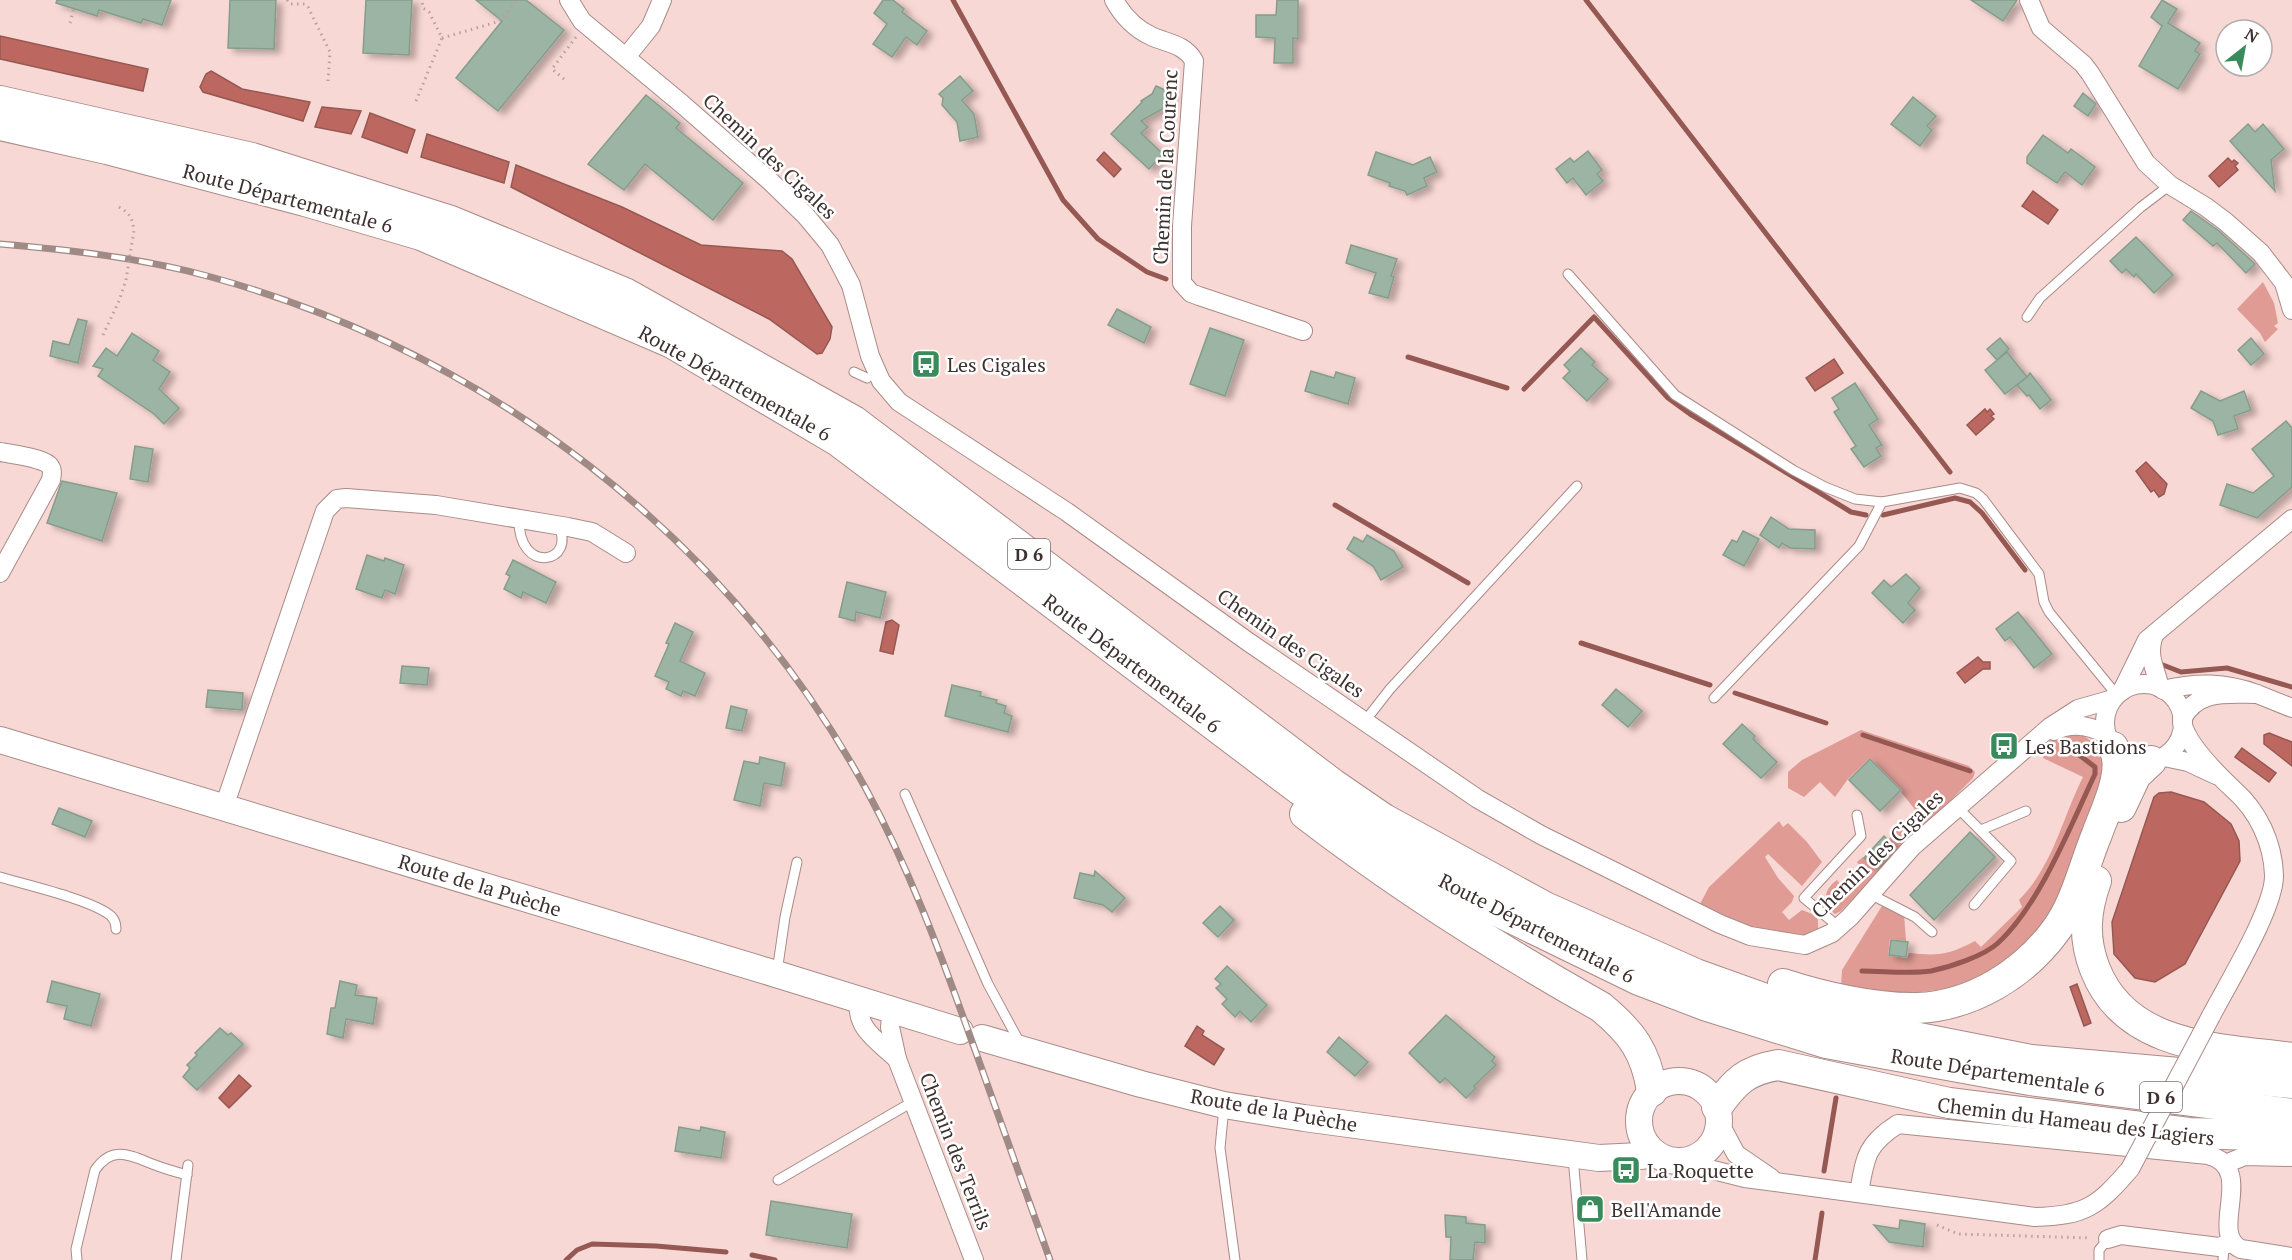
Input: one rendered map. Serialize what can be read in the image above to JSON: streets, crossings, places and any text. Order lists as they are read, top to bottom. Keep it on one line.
{"streets":{"highway":["Route Départementale 6","D 6"],"main road":["Route de la Puèche"],"street":["Chemin des Cigales","Chemin de la Courenc","Chemin du Hameau des Lagiers","Chemin des Terrils"]},"crossings":[["Route de la Puèche","Chemin des Terrils"]],"places":{"bus stop":["Les Cigales","Les Bastidons","La Roquette"],"shop":["Bell'Amande"]},"north":"top right"}
